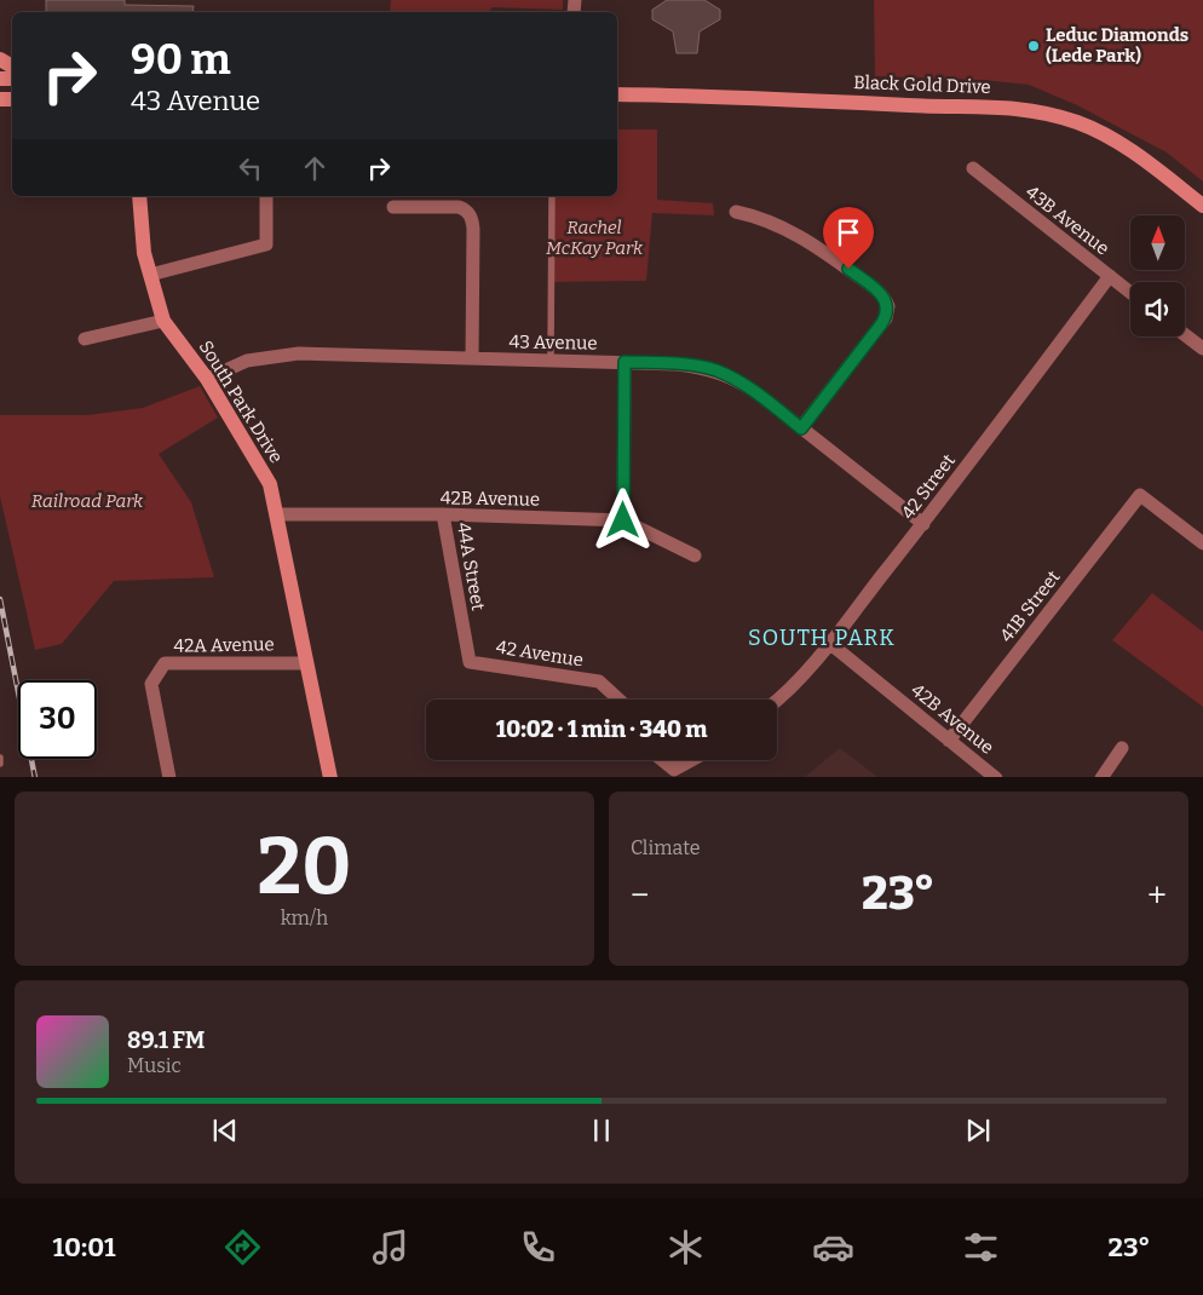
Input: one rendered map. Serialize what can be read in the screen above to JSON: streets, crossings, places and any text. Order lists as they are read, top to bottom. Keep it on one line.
{"streets":{"main road":["Black Gold Drive","South Park Drive"],"street":["43B Avenue","43 Avenue","42 Street","42B Avenue","44A Street","41B Street","42A Avenue","42 Avenue"]},"crossings":[["43B Avenue","42 Street"],["43 Avenue","South Park Drive"],["43 Avenue","42 Street"],["South Park Drive","42B Avenue"],["South Park Drive","42A Avenue"],["42 Street","42B Avenue"],["42B Avenue","44A Street"],["42B Avenue","41B Street"],["44A Street","42 Avenue"]],"districts":["SOUTH PARK"],"parks":["Rachel McKay Park","Railroad Park"],"places":["Leduc Diamonds (Lede Park)"],"north":"top","page":{"turn":["90 m","43 Avenue"],"limit":"30","trip":"10:02 · 1 min · 340 m","tile":[["20","km/h"],"Climate"],"heat":["−","23°","+"],"song":["89.1 FM","Music"],"tabs":["10:01","23°"]}}
